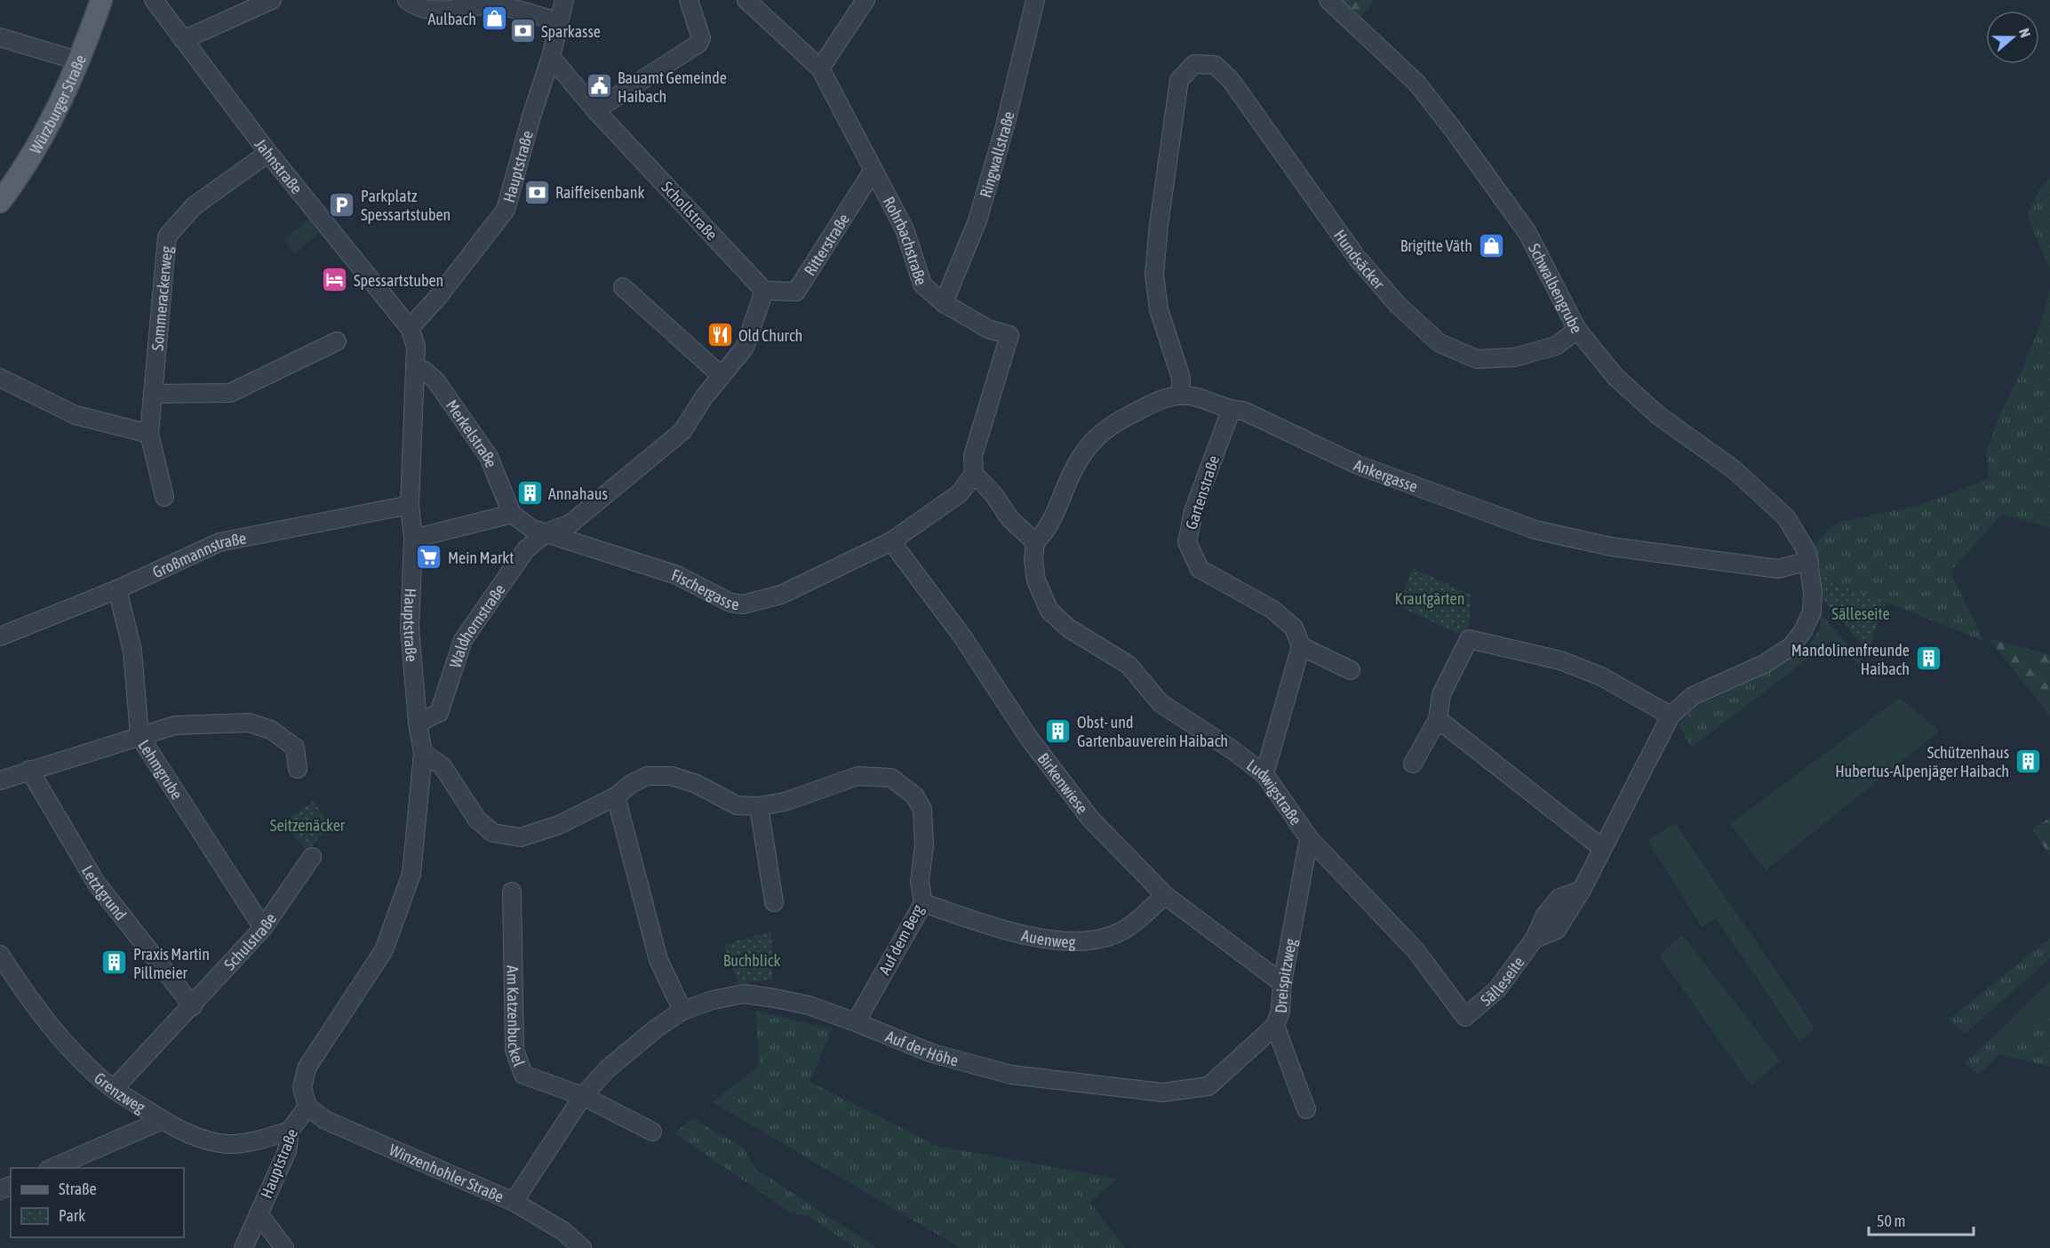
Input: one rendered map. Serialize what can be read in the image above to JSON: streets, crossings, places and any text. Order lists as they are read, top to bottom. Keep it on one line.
{"streets":{"main road":["Würzburger Straße"],"street":["Ringwallstraße","Jahnstraße","Hauptstraße","Schollstraße","Rohrbachstraße","Ritterstraße","Hundsäcker","Schwalbengrube","Sommerackerweg","Merkelstraße","Ankergasse","Gartenstraße","Großmannstraße","Fischergasse","Waldhornstraße","Lehmgrube","Birkenwiese","Ludwigstraße","Letztgrund","Auenweg","Auf dem Berg","Schulstraße","Dreispitzweg","Sälleseite","Am Katzenbuckel","Auf der Höhe","Grenzweg","Winzenhohler Straße"]},"crossings":[["Ringwallstraße","Rohrbachstraße"],["Jahnstraße","Hauptstraße"],["Jahnstraße","Sommerackerweg"],["Hauptstraße","Schollstraße"],["Hauptstraße","Merkelstraße"],["Hauptstraße","Großmannstraße"],["Hauptstraße","Waldhornstraße"],["Hauptstraße","Auf dem Berg"],["Hauptstraße","Grenzweg"],["Hauptstraße","Winzenhohler Straße"],["Schollstraße","Ritterstraße"],["Rohrbachstraße","Ritterstraße"],["Rohrbachstraße","Fischergasse"],["Hundsäcker","Schwalbengrube"],["Hundsäcker","Ankergasse"],["Schwalbengrube","Ankergasse"],["Schwalbengrube","Sälleseite"],["Merkelstraße","Fischergasse"],["Ankergasse","Gartenstraße"],["Ankergasse","Ludwigstraße"],["Ankergasse","Sälleseite"],["Großmannstraße","Lehmgrube"],["Fischergasse","Waldhornstraße"],["Fischergasse","Birkenwiese"],["Lehmgrube","Schulstraße"],["Birkenwiese","Auenweg"],["Birkenwiese","Dreispitzweg"],["Ludwigstraße","Dreispitzweg"],["Ludwigstraße","Sälleseite"],["Letztgrund","Schulstraße"],["Auenweg","Auf dem Berg"],["Auf dem Berg","Auf der Höhe"],["Schulstraße","Grenzweg"],["Dreispitzweg","Auf der Höhe"],["Am Katzenbuckel","Auf der Höhe"],["Auf der Höhe","Winzenhohler Straße"]],"parks":["Krautgärten","Sälleseite","Seitzenäcker","Buchblick"],"places":{"shop":["Aulbach","Brigitte Väth"],"bank":["Sparkasse","Raiffeisenbank"],"public building":["Bauamt Gemeinde Haibach"],"parking":["Parkplatz Spessartstuben"],"hotel":["Spessartstuben"],"restaurant":["Old Church"],"building":["Annahaus","Mandolinenfreunde Haibach","Obst- und Gartenbauverein Haibach","Schützenhaus Hubertus-Alpenjäger Haibach","Praxis Martin Pillmeier"],"supermarket":["Mein Markt"]},"legend":["Straße","Park"],"scale_bar":"50 m","north":"right"}
